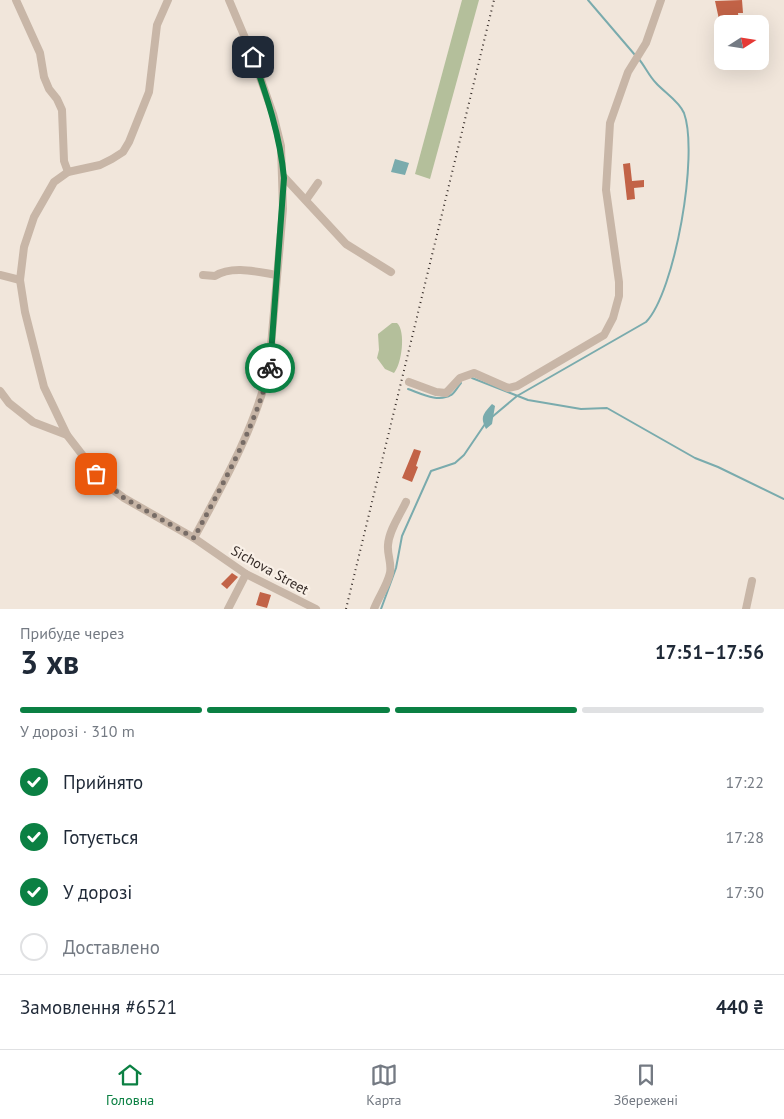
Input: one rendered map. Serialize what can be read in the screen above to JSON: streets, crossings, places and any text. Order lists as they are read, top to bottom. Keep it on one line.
{"streets":{"street":["Sichova Street"]},"north":"right","page":{"heading":["3 хв","Прибуде через","17:51–17:56"],"panel":["Замовлення #6521","440 ₴"],"bar":"У дорозі · 310 m","list":[["Прийнято","17:22"],["Готується","17:28"],["У дорозі","17:30"],"Доставлено"],"tabs":["Головна","Карта","Збережені"]}}
